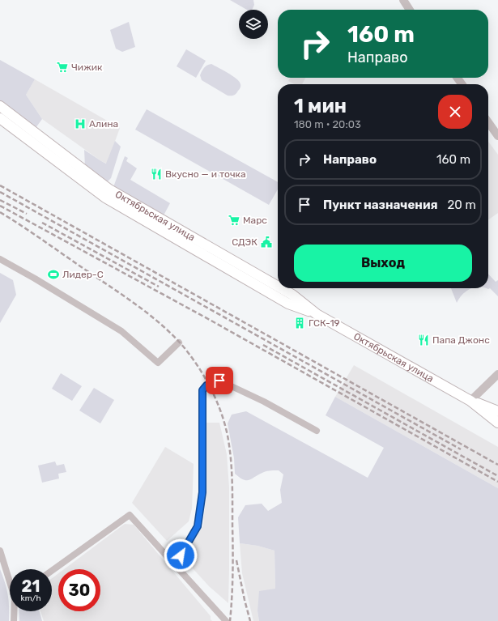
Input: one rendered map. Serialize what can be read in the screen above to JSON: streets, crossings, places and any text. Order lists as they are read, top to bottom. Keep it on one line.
{"streets":{"main road":["Октябрьская улица"]},"places":{"supermarket":["Чижик","Марс"],"hospital":["Алина"],"restaurant":["Вкусно — и точка","Папа Джонс"],"public building":["СДЭК"],"sports":["Лидер-С"],"building":["ГСК-19"]},"page":{"turn":["160 m","Направо"],"heading":["1 мин","180 m · 20:03"],"list":[{"name":"Направо","value":"160 m"},{"name":"Пункт назначения","value":"20 m"}],"buttons":"Выход","speed":"21 km/h","limit":"30"}}
